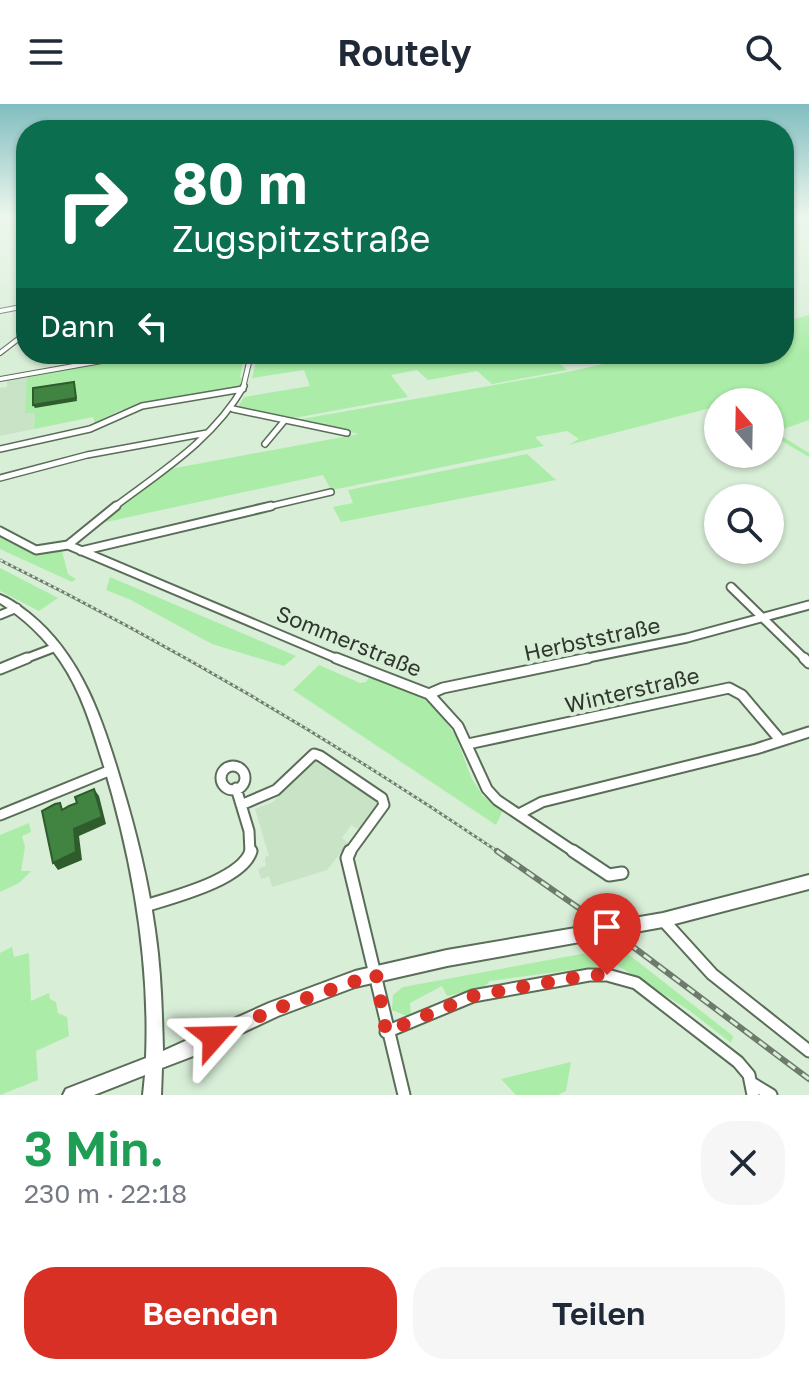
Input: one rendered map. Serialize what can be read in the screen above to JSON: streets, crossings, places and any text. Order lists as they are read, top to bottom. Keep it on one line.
{"streets":{"street":["Herbststraße","Sommerstraße","Winterstraße"]},"crossings":[["Herbststraße","Sommerstraße"],["Sommerstraße","Winterstraße"]],"north":"top","page":{"header":"Routely","turn":["80 m","Zugspitzstraße"],"then":"Dann","heading":["3 Min.","230 m · 22:18"],"buttons":["Beenden","Teilen"]}}
